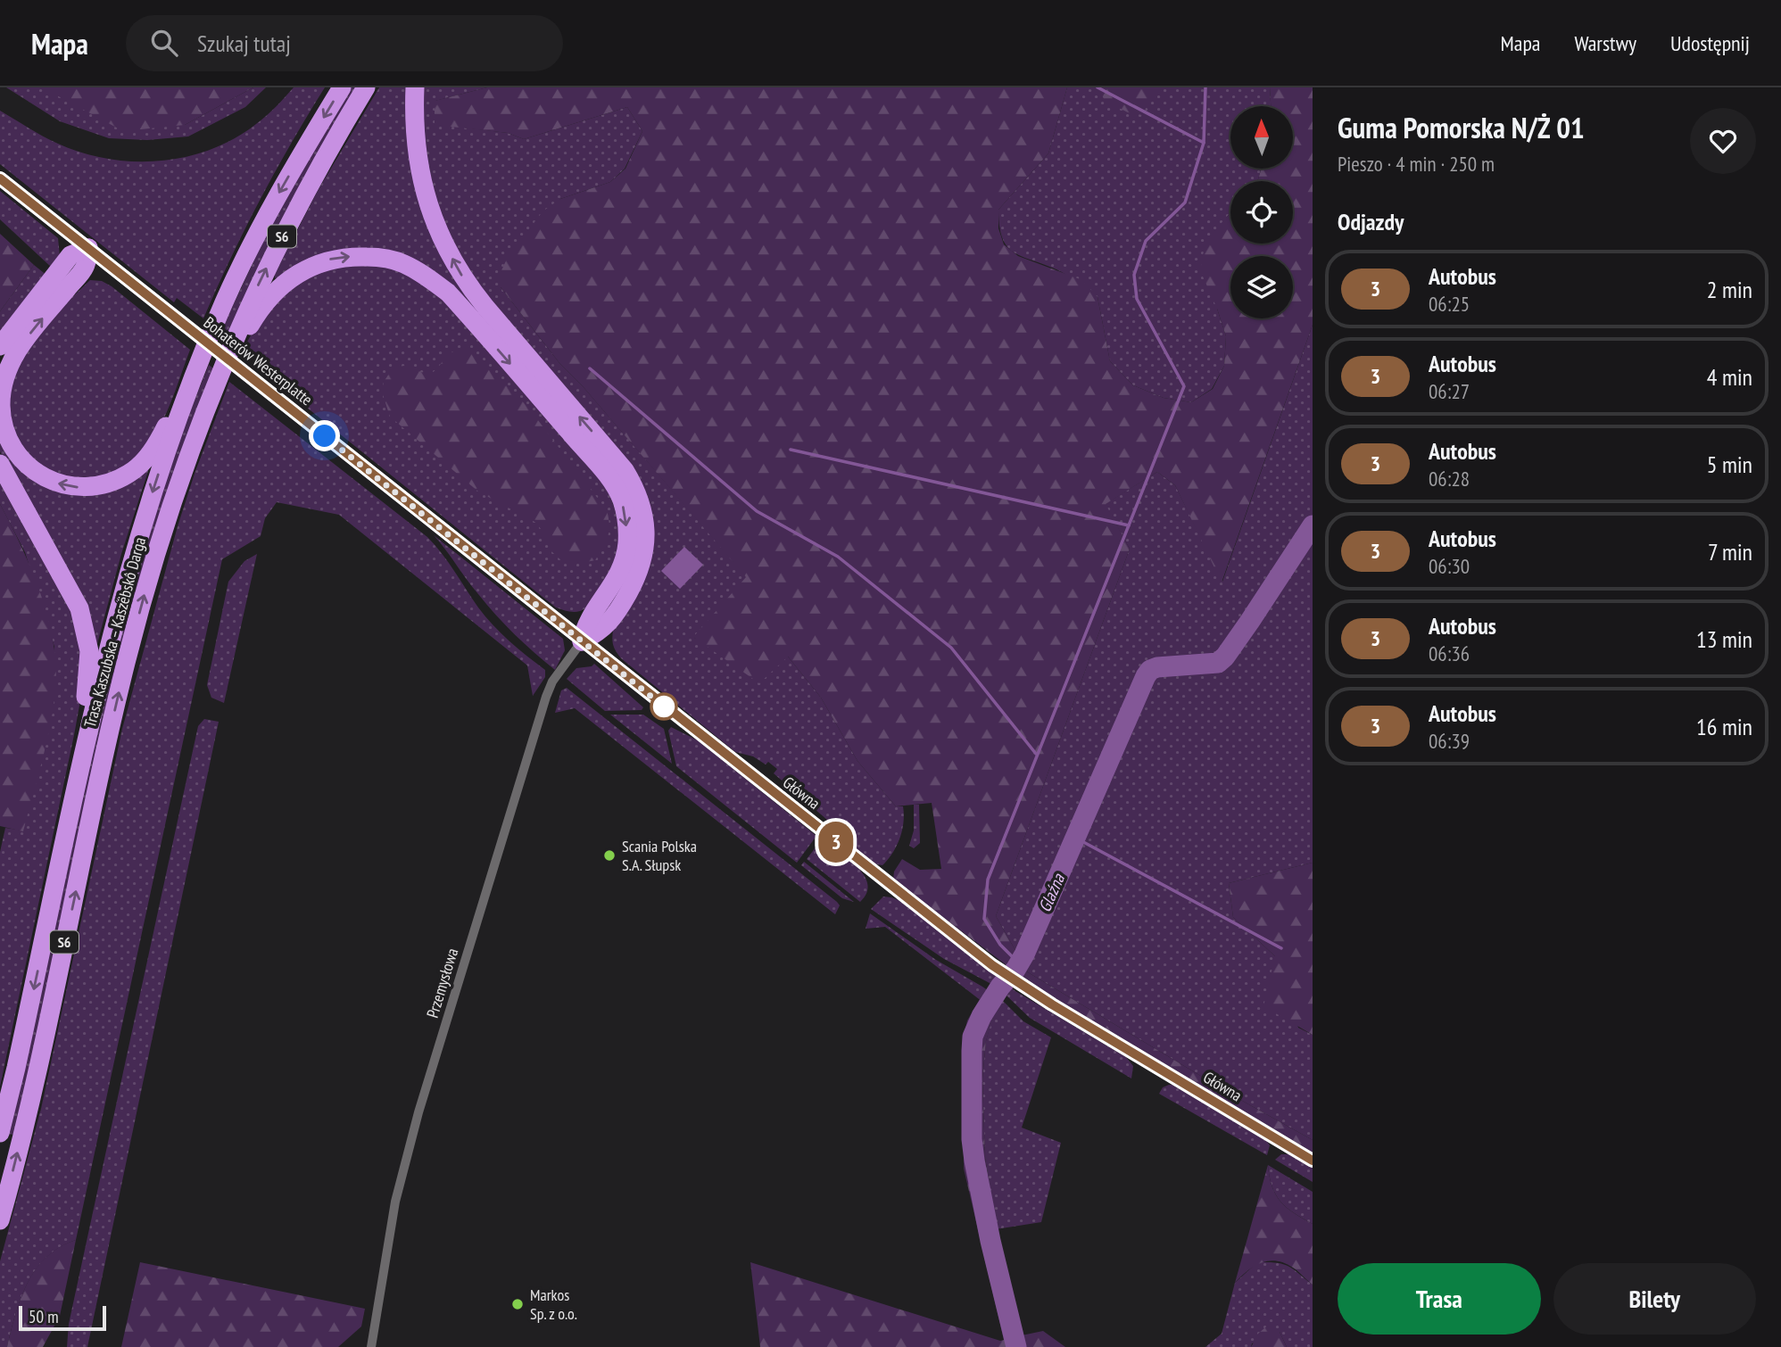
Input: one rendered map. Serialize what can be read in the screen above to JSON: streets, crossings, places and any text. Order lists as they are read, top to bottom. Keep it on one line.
{"streets":{"highway":["S6","Trasa Kaszubska – Kaszëbskô Darga"],"main road":["Bohaterów Westerplatte","Główna"],"street":["Przemysłowa"]},"crossings":[["Bohaterów Westerplatte","Główna"],["Bohaterów Westerplatte","Przemysłowa"],["Główna","Przemysłowa"]],"water":["Glaźna"],"places":["Scania Polska S.A. Słupsk","Markos Sp. z o.o."],"lines":["bus line 3"],"scale_bar":"50 m","north":"top","page":{"header":"Mapa","search":"Szukaj tutaj","nav":["Mapa","Warstwy","Udostępnij"],"on_map":"3","heading":[["Guma Pomorska N/Ż 01","Pieszo · 4 min · 250 m"],"Odjazdy"],"list":[{"mark":"3","name":"Autobus","note":"06:25","value":"2 min"},{"mark":"3","name":"Autobus","note":"06:27","value":"4 min"},{"mark":"3","name":"Autobus","note":"06:28","value":"5 min"},{"mark":"3","name":"Autobus","note":"06:30","value":"7 min"},{"mark":"3","name":"Autobus","note":"06:36","value":"13 min"},{"mark":"3","name":"Autobus","note":"06:39","value":"16 min"}],"buttons":["Trasa","Bilety"],"scale":"50 m"}}
